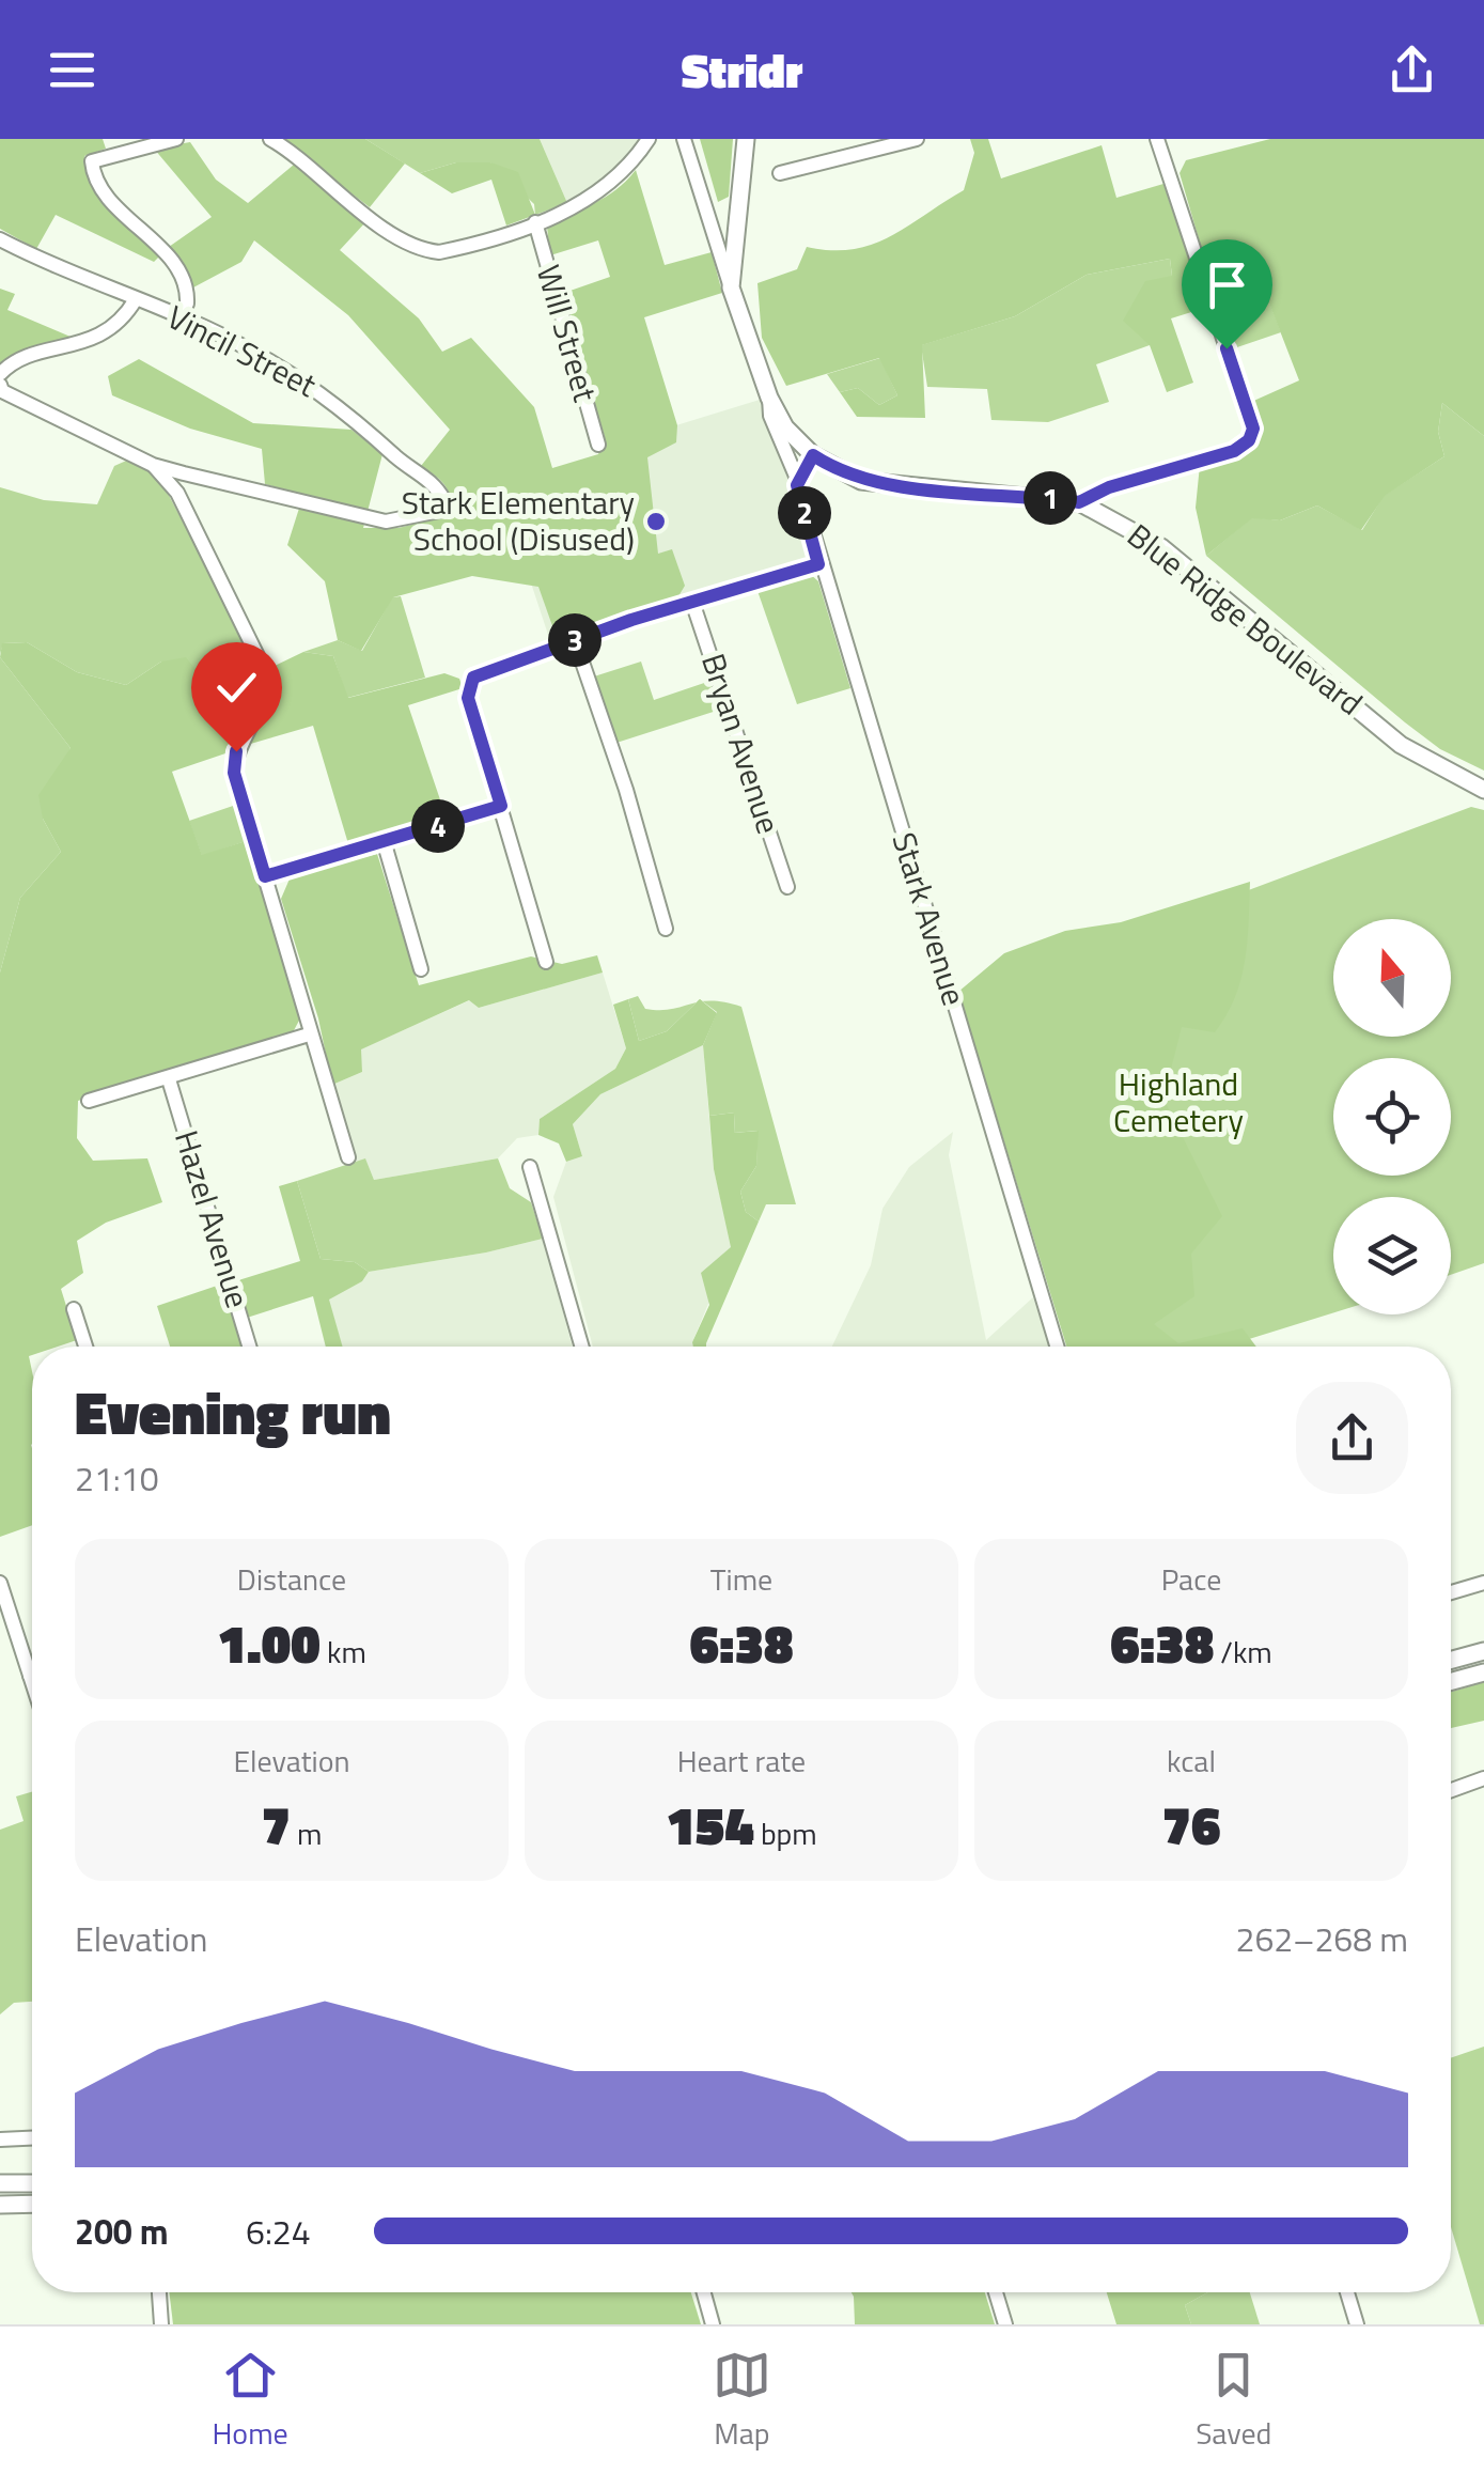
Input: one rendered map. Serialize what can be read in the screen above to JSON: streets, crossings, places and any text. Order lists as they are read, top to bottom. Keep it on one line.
{"streets":{"main road":["Blue Ridge Boulevard","Stark Avenue"],"street":["Will Street","Vincil Street","Bryan Avenue","Hazel Avenue"]},"crossings":[["Blue Ridge Boulevard","Stark Avenue"]],"parks":["Highland Cemetery"],"places":["Stark Elementary School (Disused)"],"north":"top","page":{"header":"Stridr","pins":["1","2","3","4"],"heading":["Evening run","21:10"],"stats":[["Distance","1.00 km"],["Time","6:38"],["Pace","6:38 /km"],["Elevation","7 m"],["Heart rate","154 bpm"],["kcal","76"]],"chart":["Elevation","262–268 m"],"list":[{"name":"200 m","note":"6:24"}],"tabs":["Home","Map","Saved"]}}
